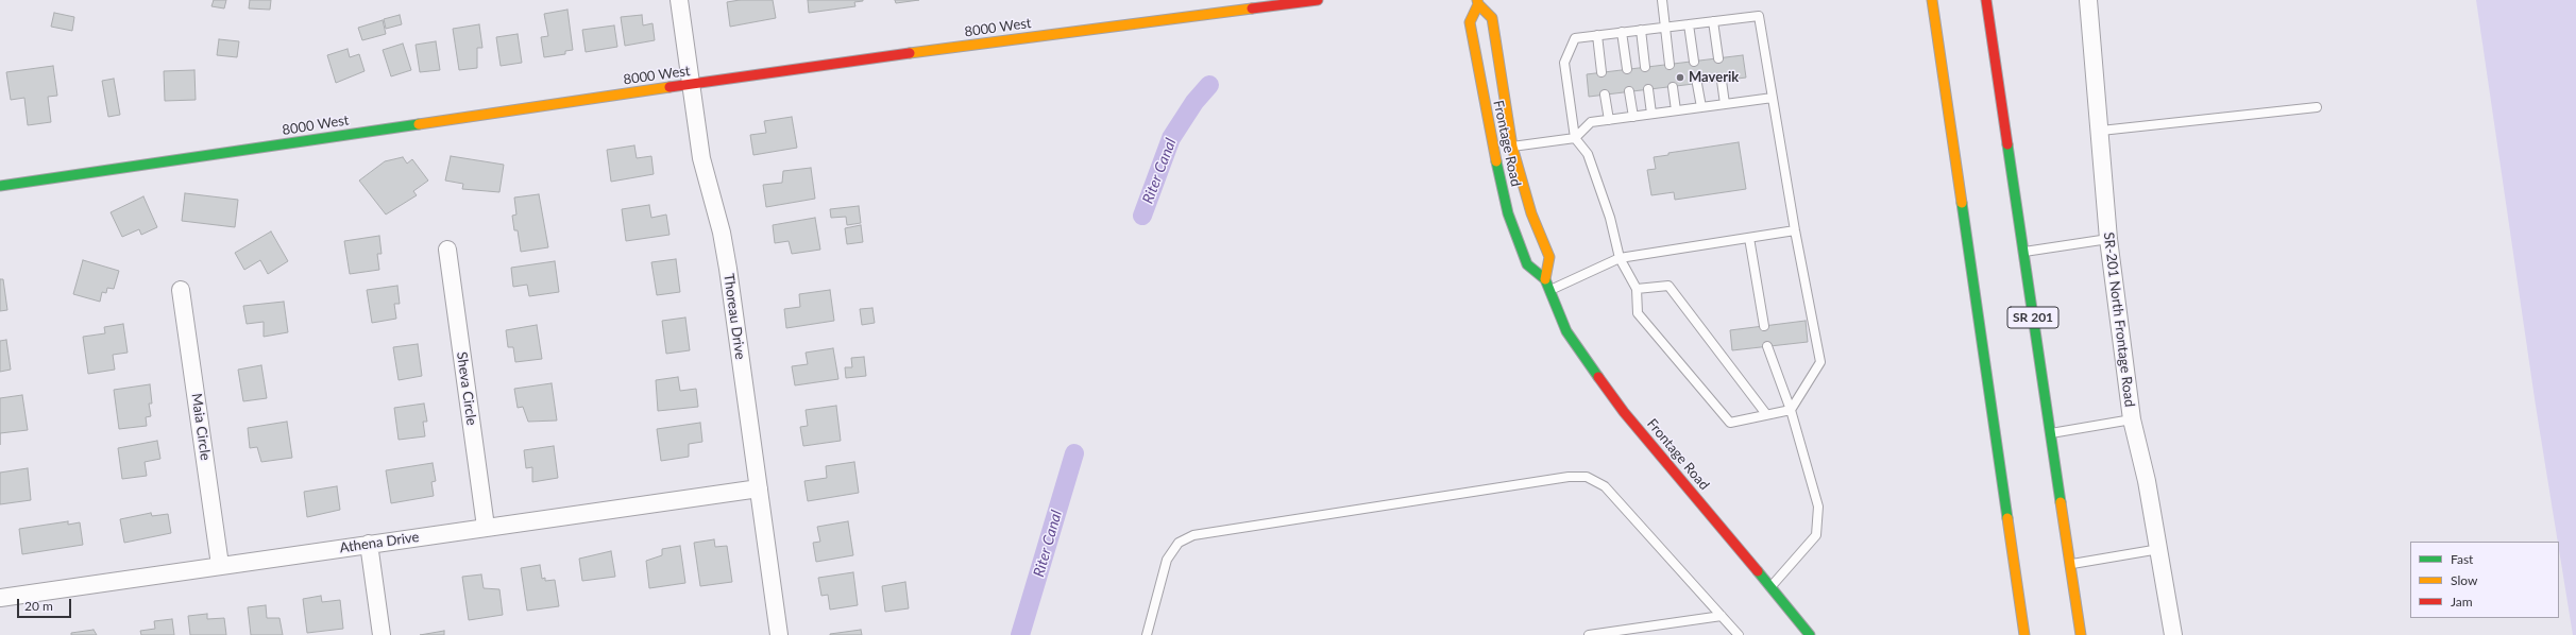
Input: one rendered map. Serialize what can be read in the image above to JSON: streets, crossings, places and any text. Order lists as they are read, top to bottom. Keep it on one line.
{"streets":{"main road":["8000 West","Frontage Road","SR 201"],"street":["Thoreau Drive","SR-201 North Frontage Road","Sheva Circle","Maia Circle","Athena Drive"]},"crossings":[["8000 West","Thoreau Drive"],["Thoreau Drive","Athena Drive"],["Sheva Circle","Athena Drive"],["Maia Circle","Athena Drive"]],"water":["Riter Canal"],"places":["Maverik"],"legend":["Fast","Slow","Jam"],"scale_bar":"20 m"}
